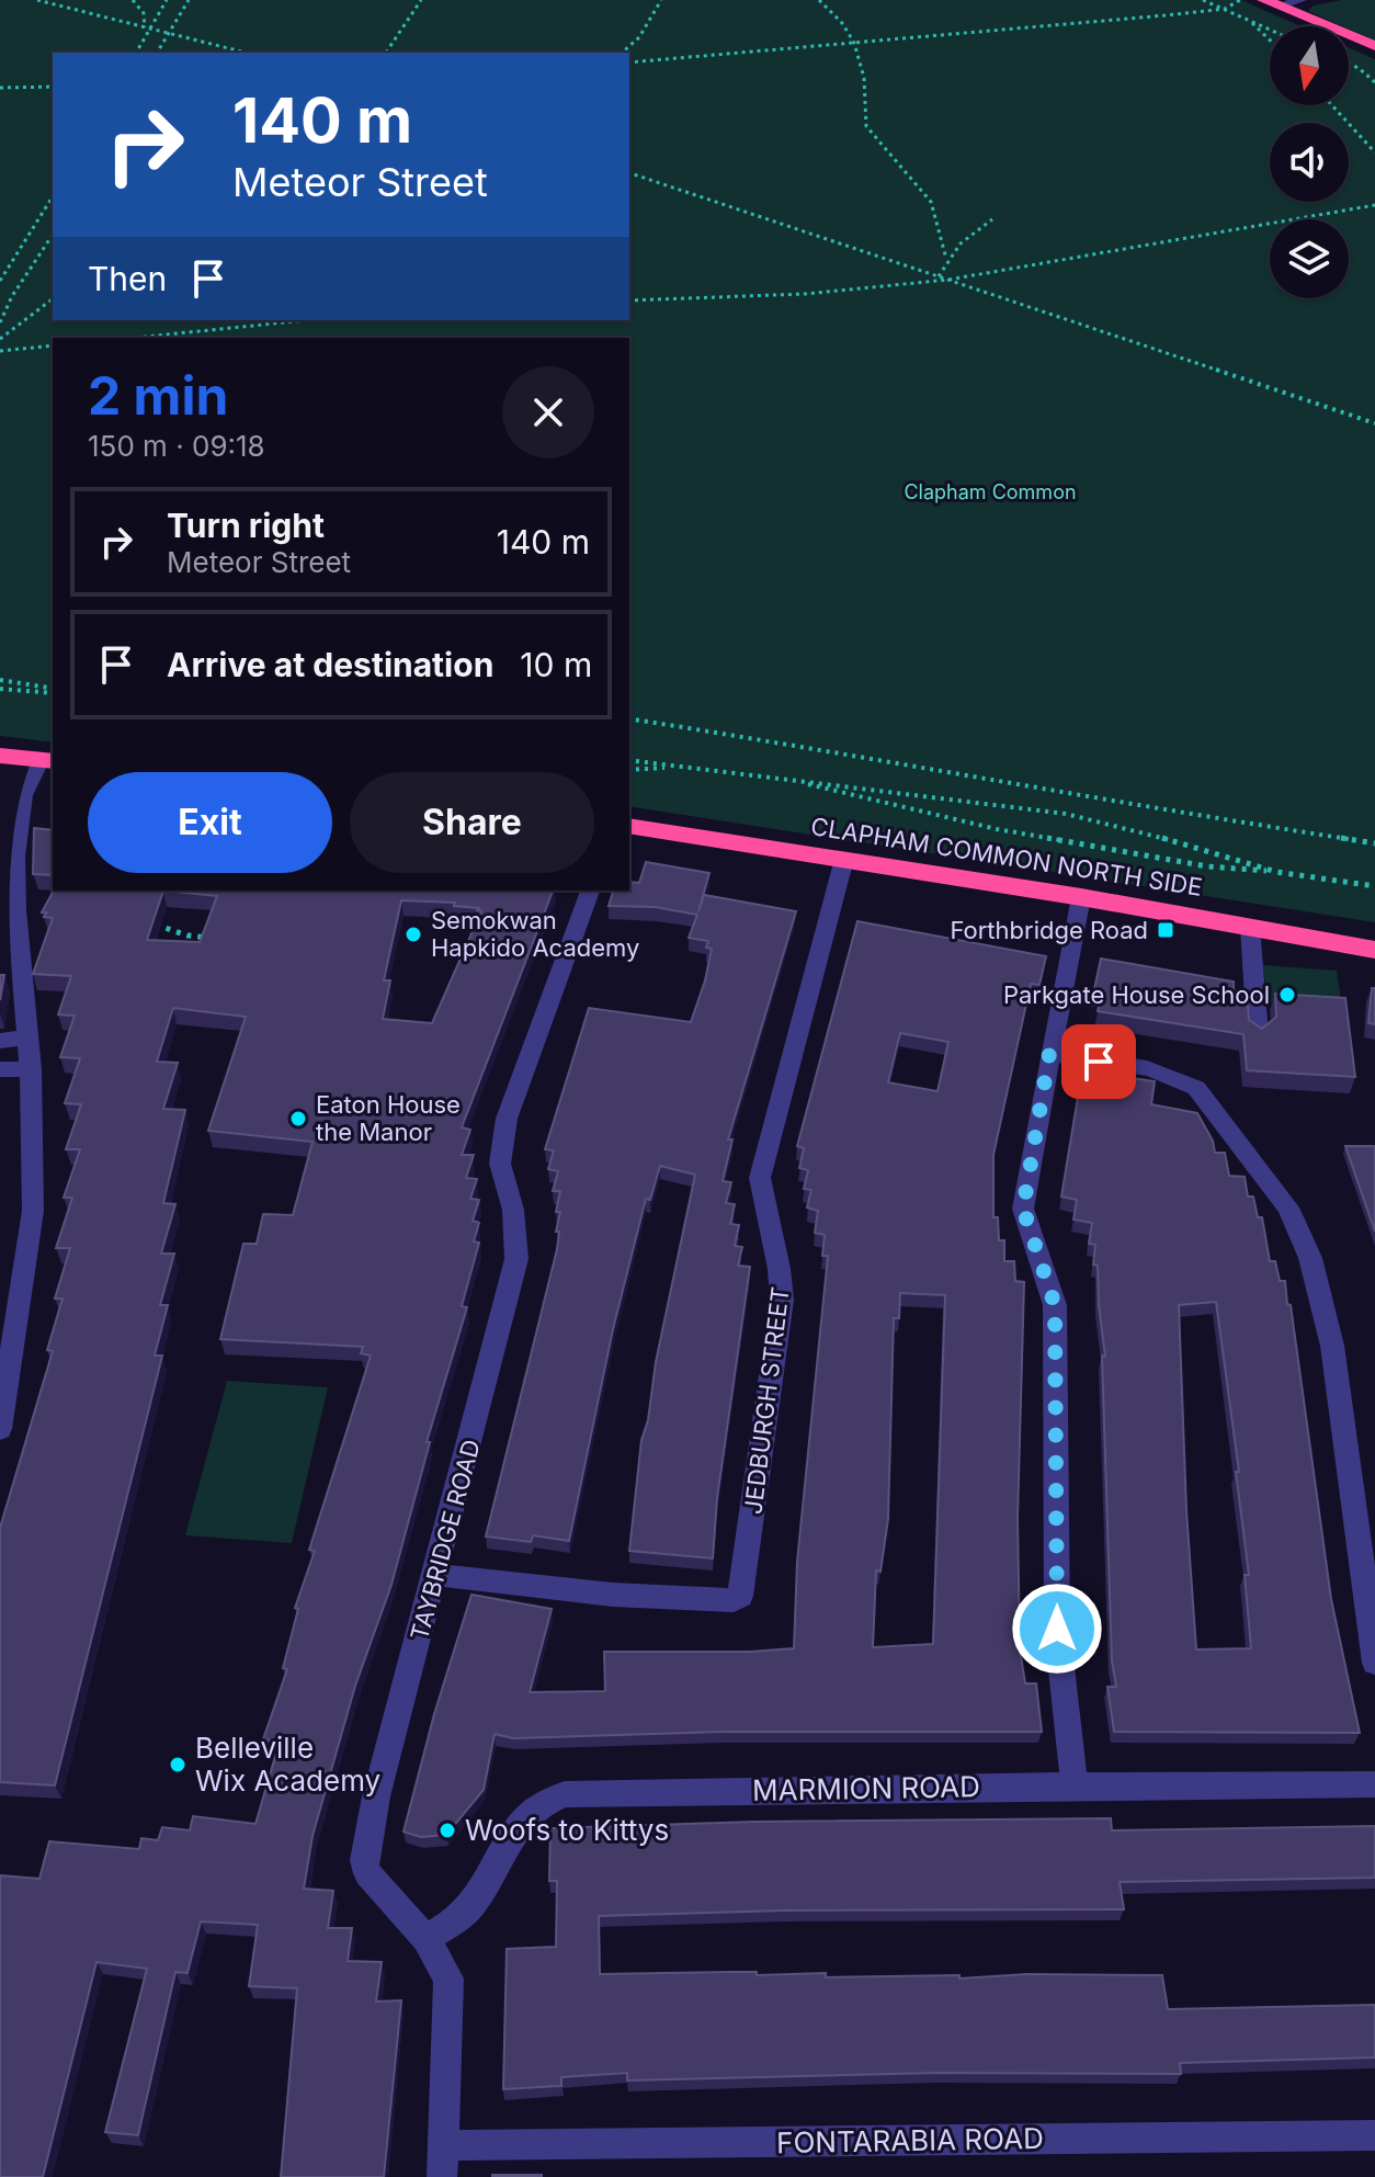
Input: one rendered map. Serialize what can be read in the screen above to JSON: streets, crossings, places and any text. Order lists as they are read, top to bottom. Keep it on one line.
{"streets":{"highway":["CLAPHAM COMMON NORTH SIDE"],"street":["JEDBURGH STREET","TAYBRIDGE ROAD","MARMION ROAD","FONTARABIA ROAD"]},"crossings":[["CLAPHAM COMMON NORTH SIDE","JEDBURGH STREET"],["JEDBURGH STREET","TAYBRIDGE ROAD"],["TAYBRIDGE ROAD","MARMION ROAD"],["TAYBRIDGE ROAD","FONTARABIA ROAD"]],"parks":["Clapham Common"],"places":{"transit":["Forthbridge Road"],"other":["Semokwan Hapkido Academy","Parkgate House School","Eaton House the Manor","Belleville Wix Academy","Woofs to Kittys"]},"north":"bottom","page":{"turn":["140 m","Meteor Street"],"then":"Then","heading":["2 min","150 m · 09:18"],"list":[{"name":"Turn right","note":"Meteor Street","value":"140 m"},{"name":"Arrive at destination","value":"10 m"}],"buttons":["Exit","Share"]}}
